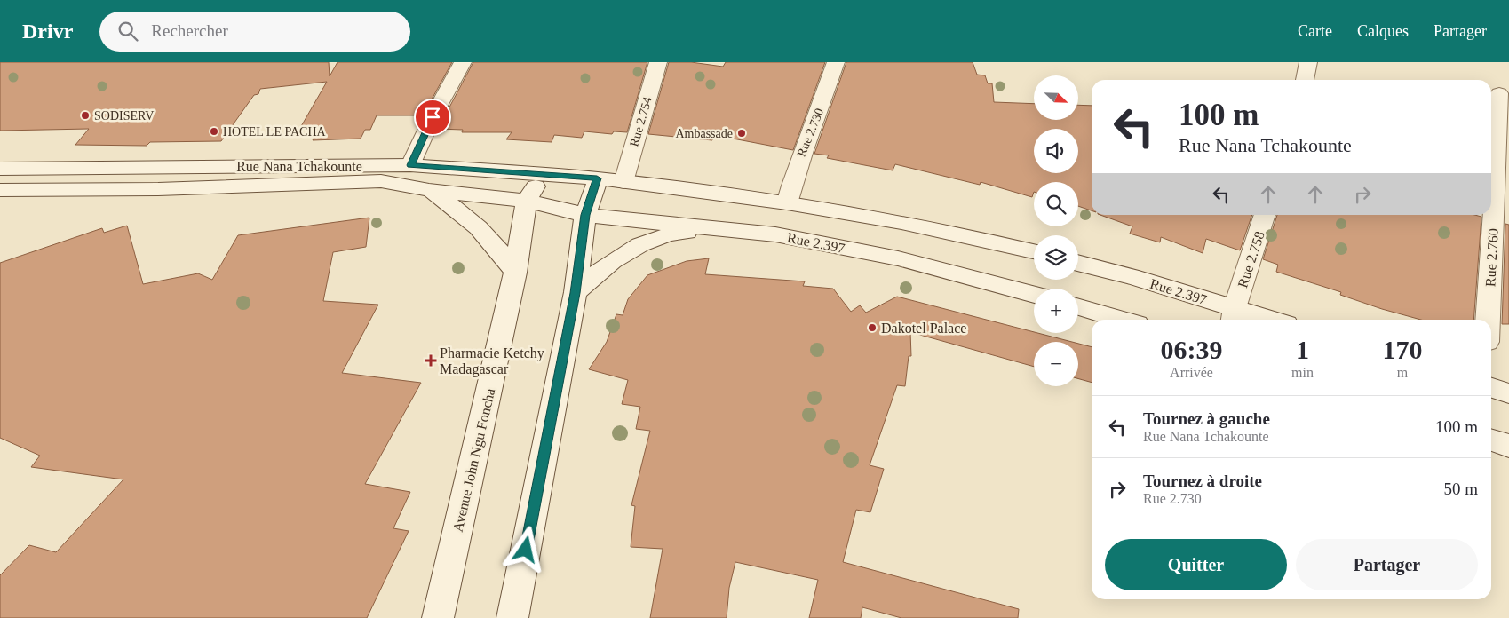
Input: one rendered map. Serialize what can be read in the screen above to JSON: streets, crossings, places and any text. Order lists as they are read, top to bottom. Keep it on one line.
{"streets":{"main road":["Rue 2.754","Rue 2.730","Rue Nana Tchakounte","Rue 2.397","Rue 2.760","Rue 2.758","Avenue John Ngu Foncha"]},"crossings":[["Rue Nana Tchakounte","Rue 2.397"],["Rue Nana Tchakounte","Avenue John Ngu Foncha"],["Rue 2.397","Rue 2.758"]],"places":{"other":["SODISERV","HOTEL LE PACHA","Ambassade","Dakotel Palace"],"health":["Pharmacie Ketchy Madagascar"]},"north":"bottom right","page":{"header":"Drivr","search":"Rechercher","nav":["Carte","Calques","Partager"],"map_buttons":["+","−"],"turn":["100 m","Rue Nana Tchakounte"],"eta":["06:39","Arrivée","1","min","170","m"],"list":[{"name":"Tournez à gauche","note":"Rue Nana Tchakounte","value":"100 m"},{"name":"Tournez à droite","note":"Rue 2.730","value":"50 m"}],"buttons":["Quitter","Partager"]}}
